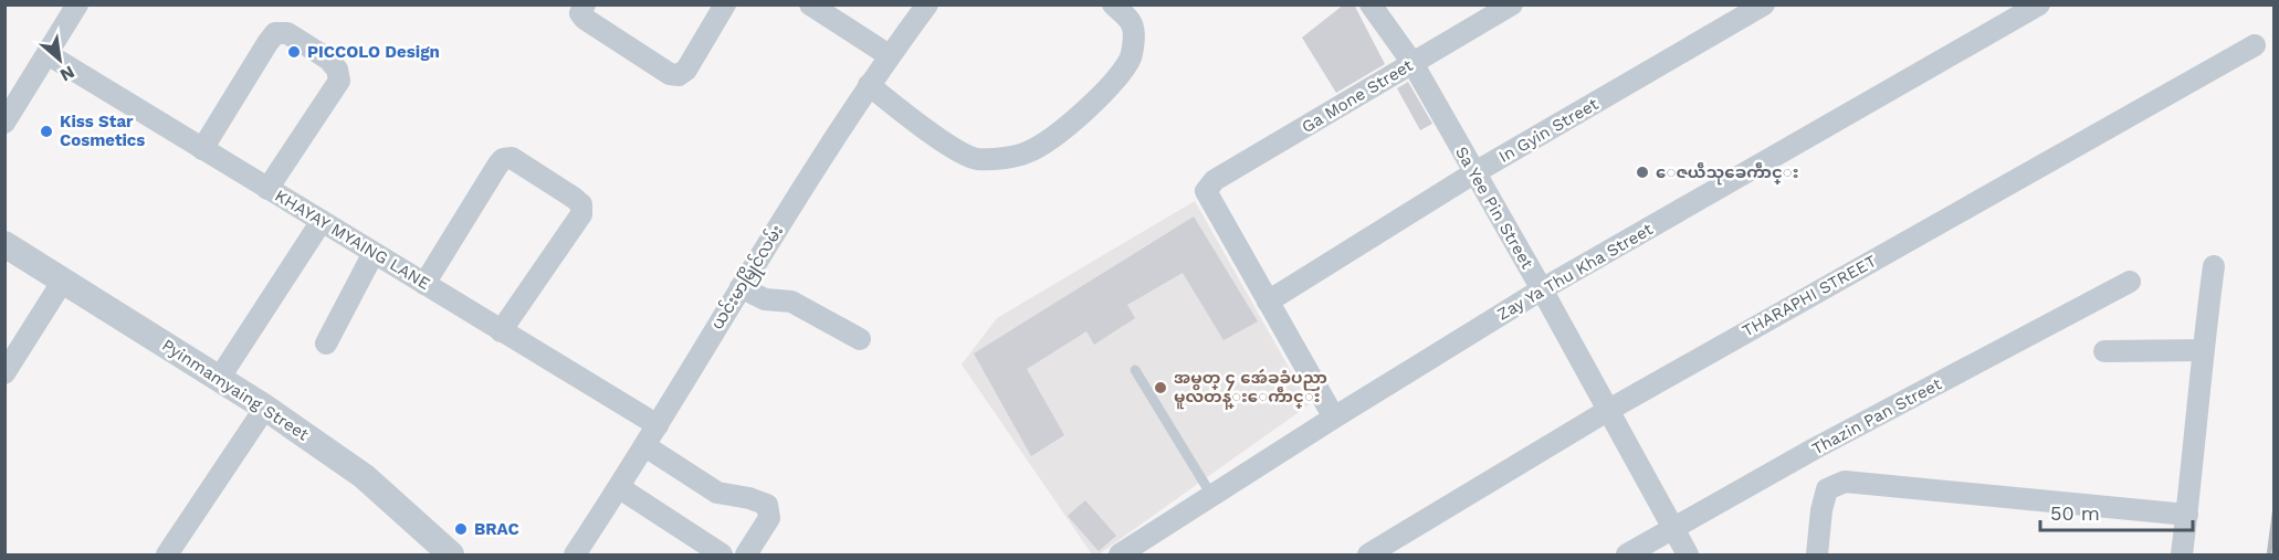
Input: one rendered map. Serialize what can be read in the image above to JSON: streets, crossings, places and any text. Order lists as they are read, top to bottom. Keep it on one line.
{"streets":{"street":["Ga Mone Street","In Gyin Street","Sa Yee Pin Street","KHAYAY MYAING LANE","Zay Ya Thu Kha Street","ယင်းမာမြိုင်လမ်း","THARAPHI STREET","Pyinmamyaing Street","Thazin Pan Street"]},"crossings":[["Ga Mone Street","In Gyin Street"],["Ga Mone Street","Sa Yee Pin Street"],["In Gyin Street","Sa Yee Pin Street"],["Sa Yee Pin Street","Zay Ya Thu Kha Street"],["Sa Yee Pin Street","THARAPHI STREET"],["Sa Yee Pin Street","Thazin Pan Street"],["KHAYAY MYAING LANE","ယင်းမာမြိုင်လမ်း"]],"places":["PICCOLO Design","Kiss Star Cosmetics","ေဇယဵသုခေကဵာင္း","အမွတ္ ၄ အေဴခခံပညာ မူလတန္းေကဵာင္း","BRAC"],"scale_bar":"50 m","north":"bottom right"}
